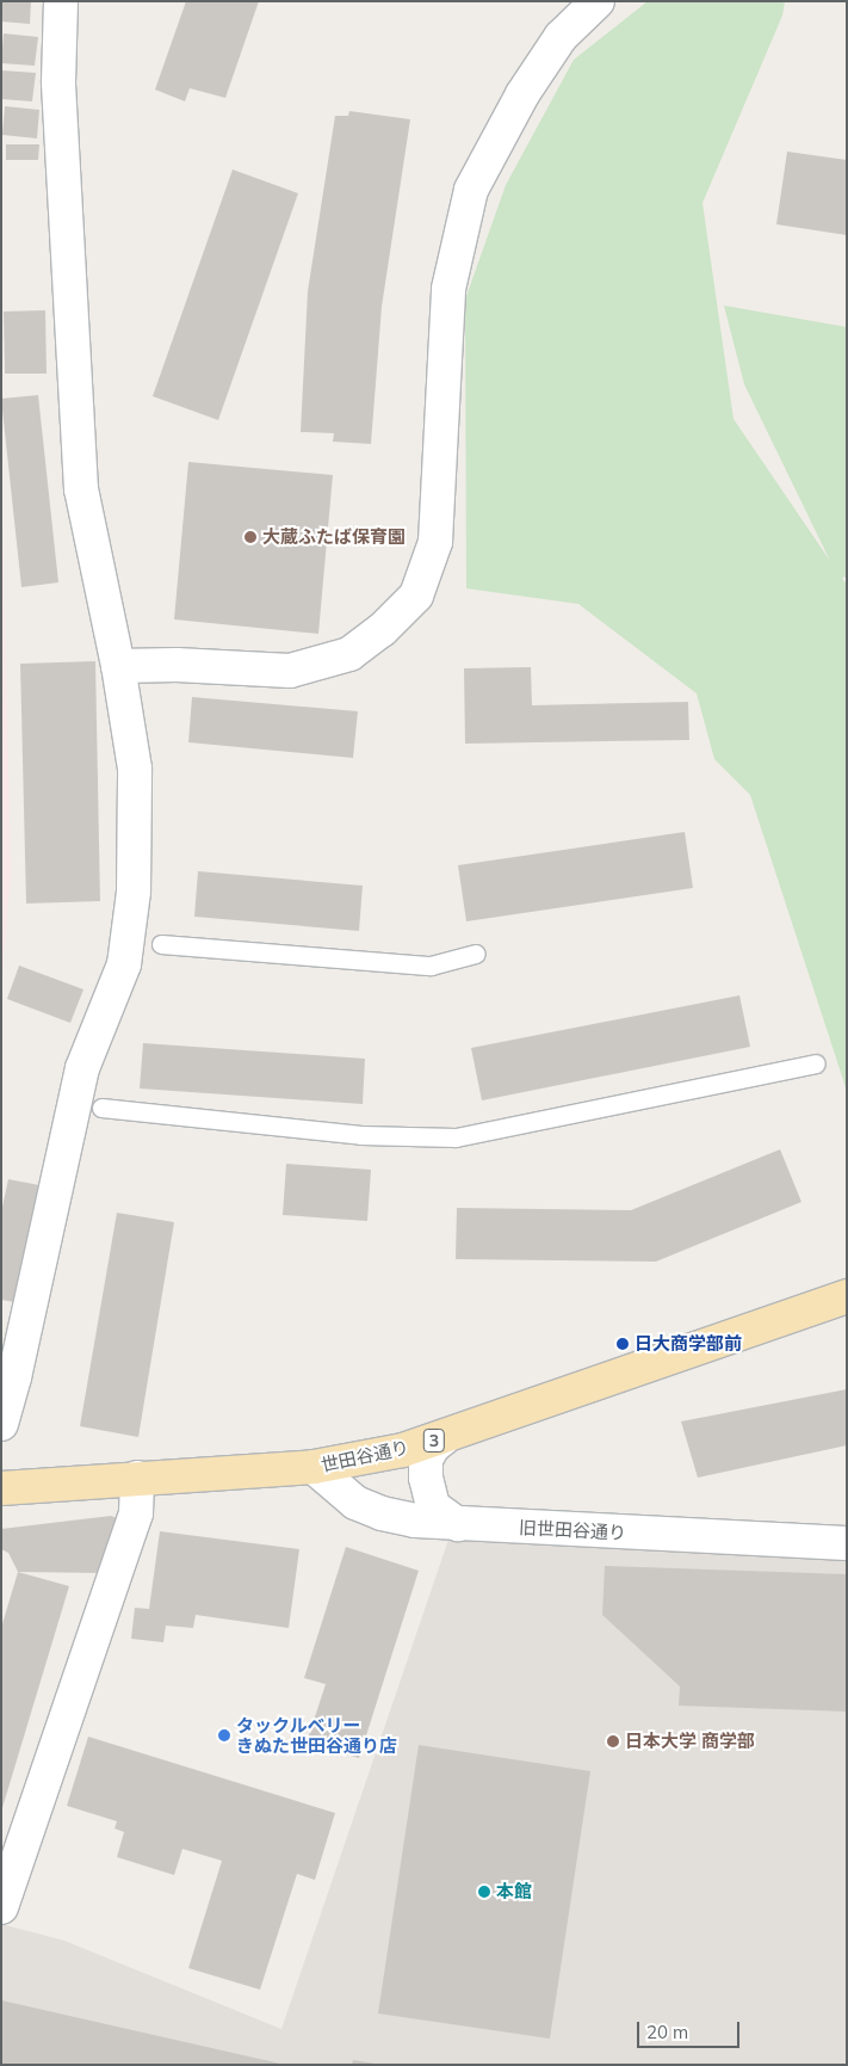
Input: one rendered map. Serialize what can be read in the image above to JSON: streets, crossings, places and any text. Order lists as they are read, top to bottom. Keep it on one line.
{"streets":{"main road":["3","世田谷通り"],"street":["旧世田谷通り"]},"crossings":[["世田谷通り","旧世田谷通り"]],"places":["大蔵ふたば保育園","日大商学部前","タックルベリー きぬた世田谷通り店","日本大学 商学部","本館"],"scale_bar":"20 m"}
